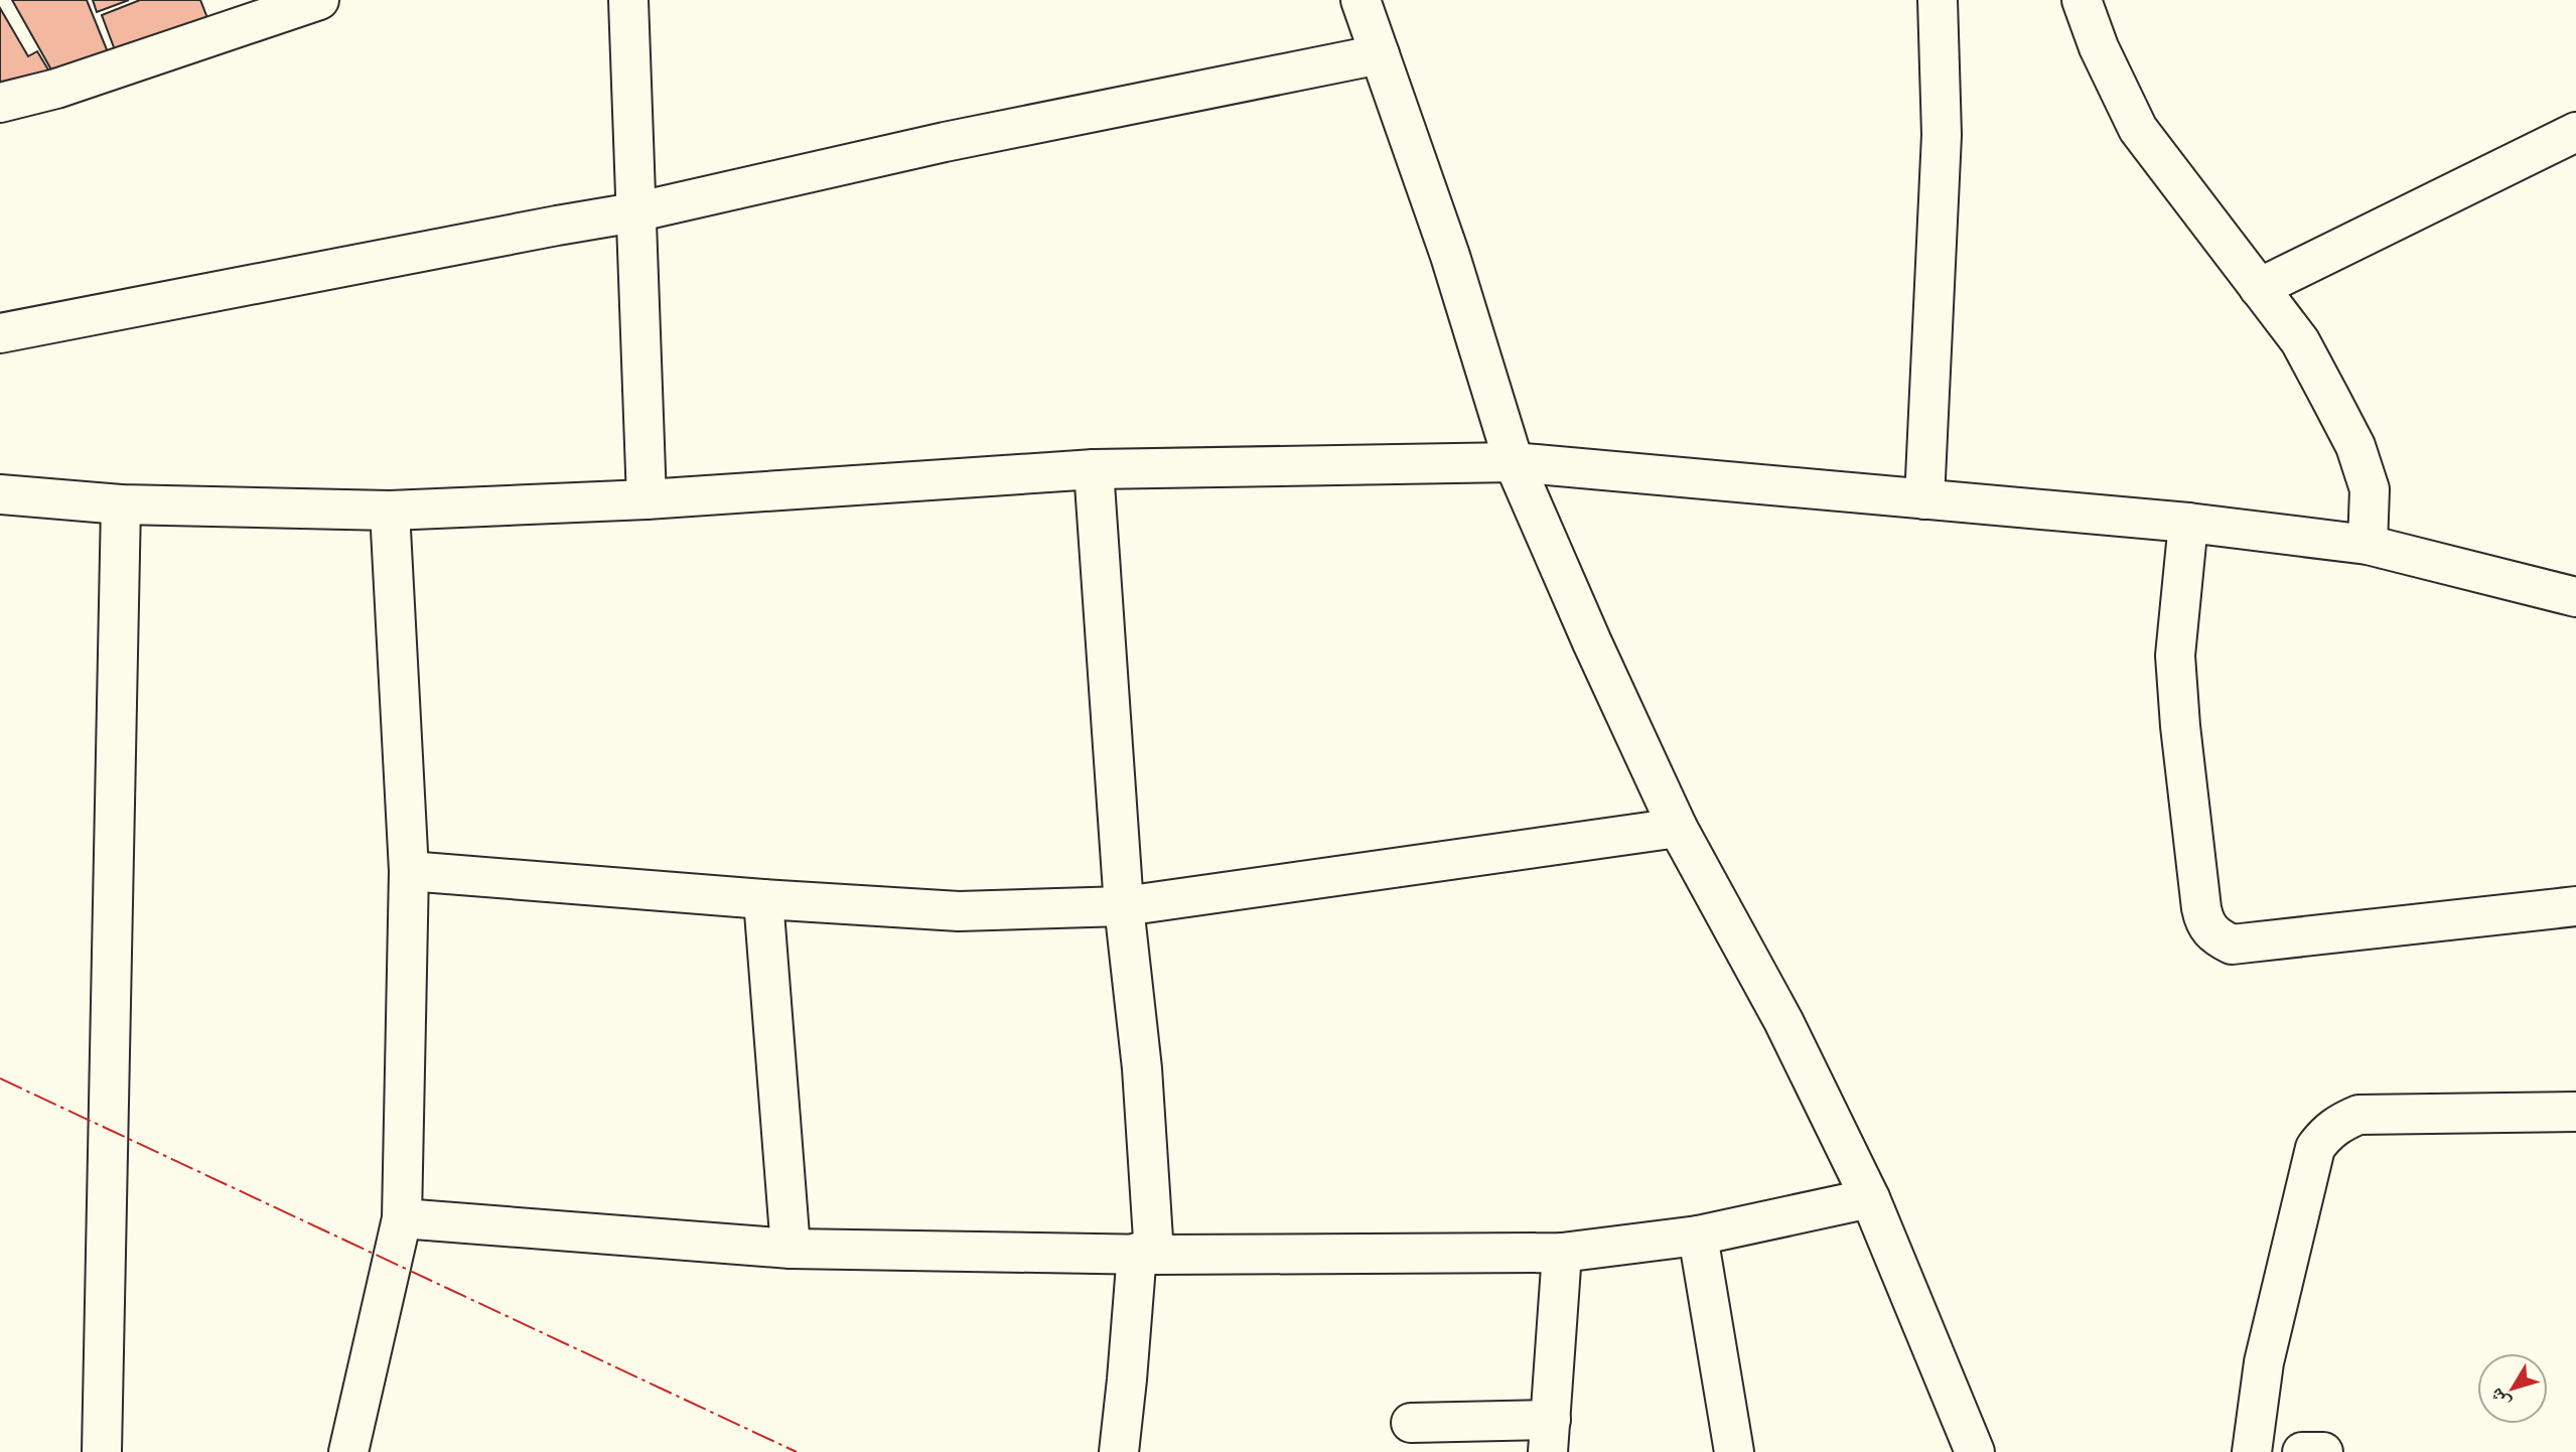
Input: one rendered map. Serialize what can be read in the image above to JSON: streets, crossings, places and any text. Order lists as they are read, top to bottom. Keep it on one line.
{"north":"bottom left"}
